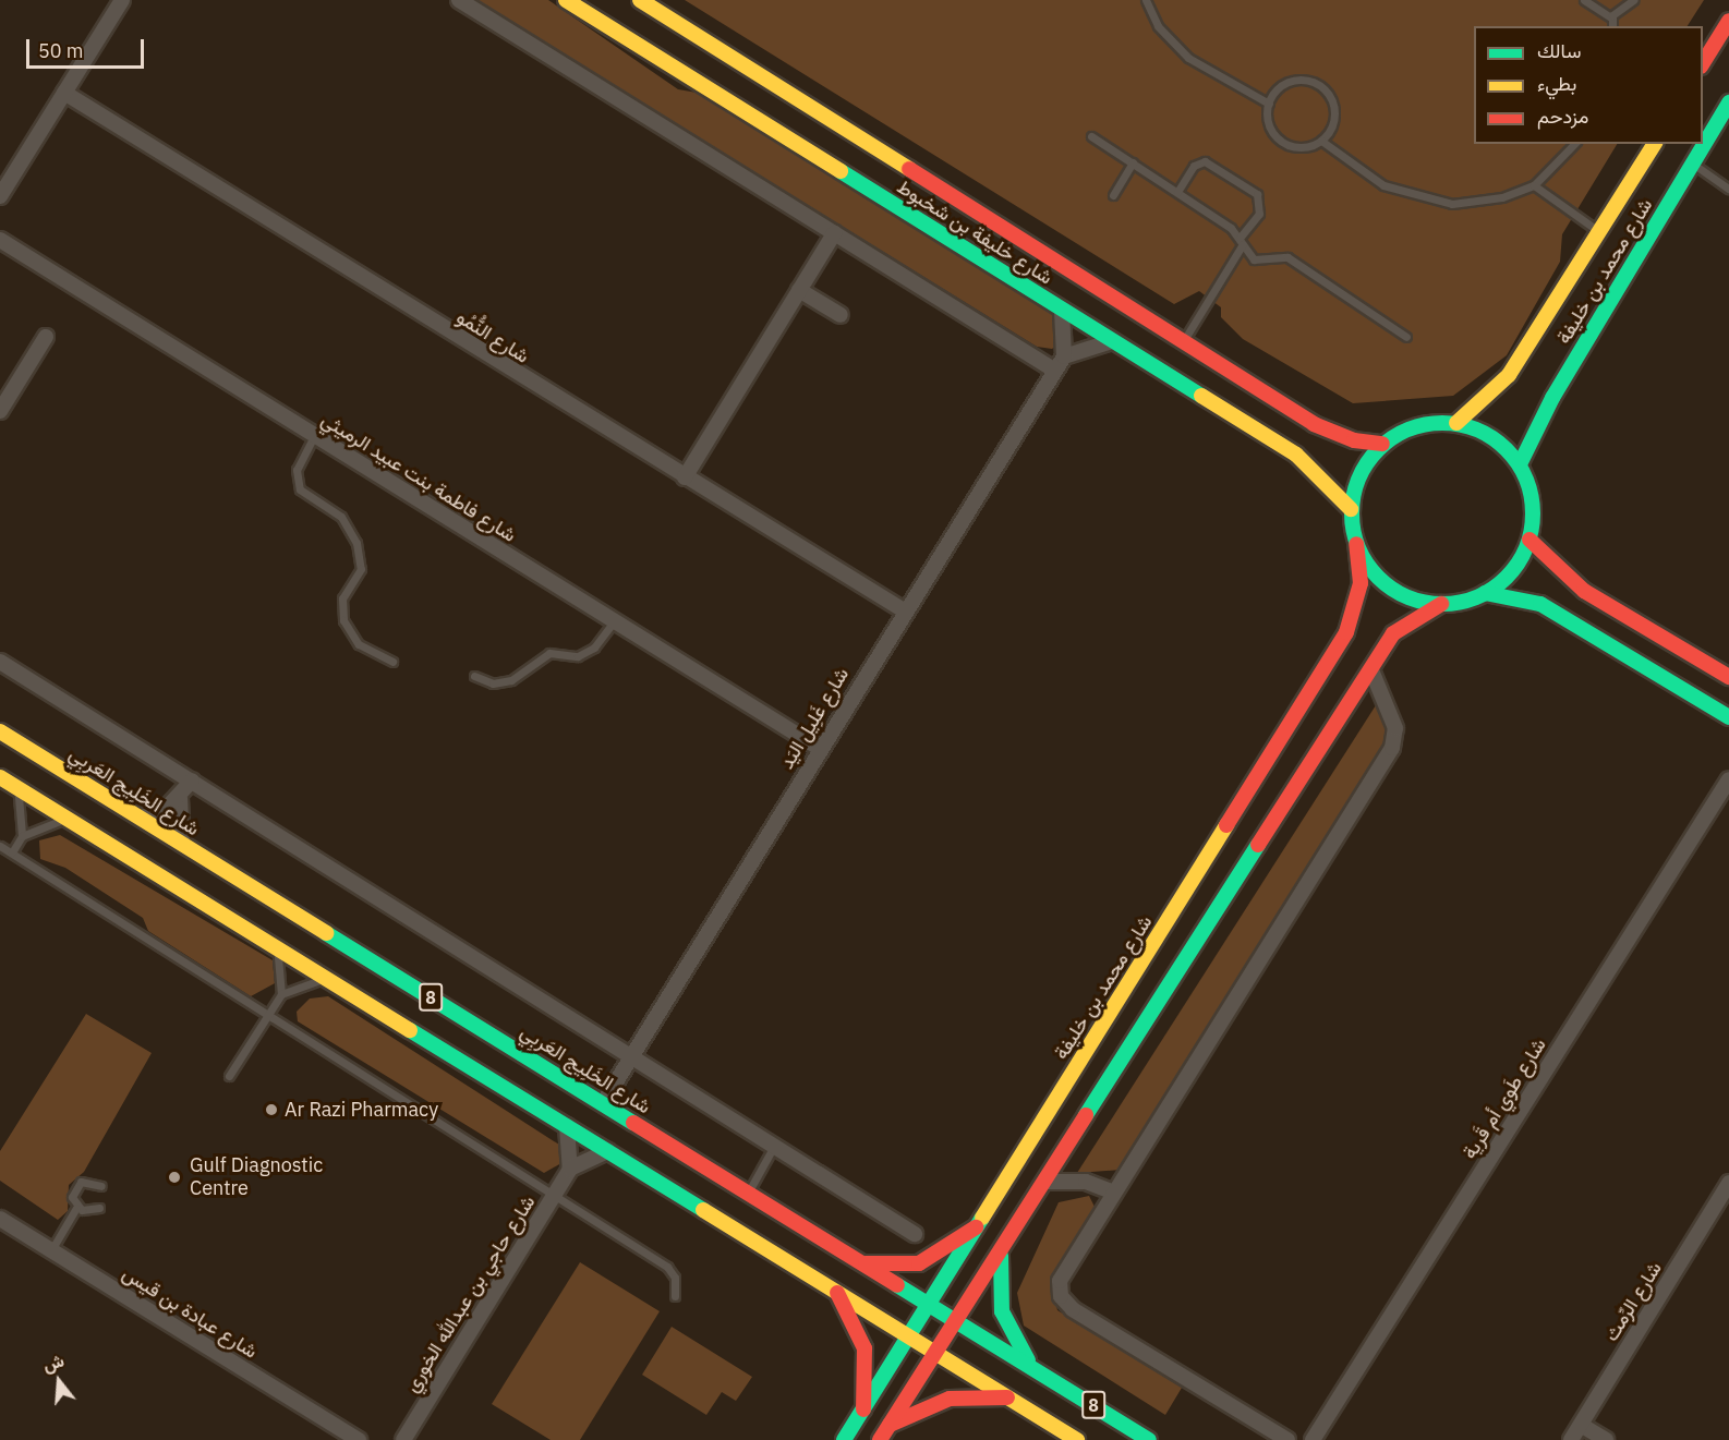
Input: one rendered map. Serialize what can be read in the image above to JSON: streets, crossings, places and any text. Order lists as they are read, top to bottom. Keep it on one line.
{"streets":{"main road":["شارع خليفة بن شخبوط","شارع محمد بن خليفة","شارع الخَلِيج العَربِي","8"],"street":["شارع النُّمُو","شارع فاطمة بنت عبيد الرميثي","شارع غَلِيل اليَد","شارع طَوي أم قَرية","شارع حاجي بن عبدالله الخوري","شارع الرِّمث","شارع عبادة بن قيس"]},"crossings":[["شارع خليفة بن شخبوط","شارع محمد بن خليفة"],["شارع محمد بن خليفة","شارع الخَلِيج العَربِي"],["شارع محمد بن خليفة","8"],["شارع النُّمُو","شارع غَلِيل اليَد"],["شارع فاطمة بنت عبيد الرميثي","شارع غَلِيل اليَد"],["شارع غَلِيل اليَد","شارع الخَلِيج العَربِي"]],"places":["Ar Razi Pharmacy","Gulf Diagnostic Centre"],"legend":["سالك","بطيء","مزدحم"],"scale_bar":"50 m","north":"top"}
